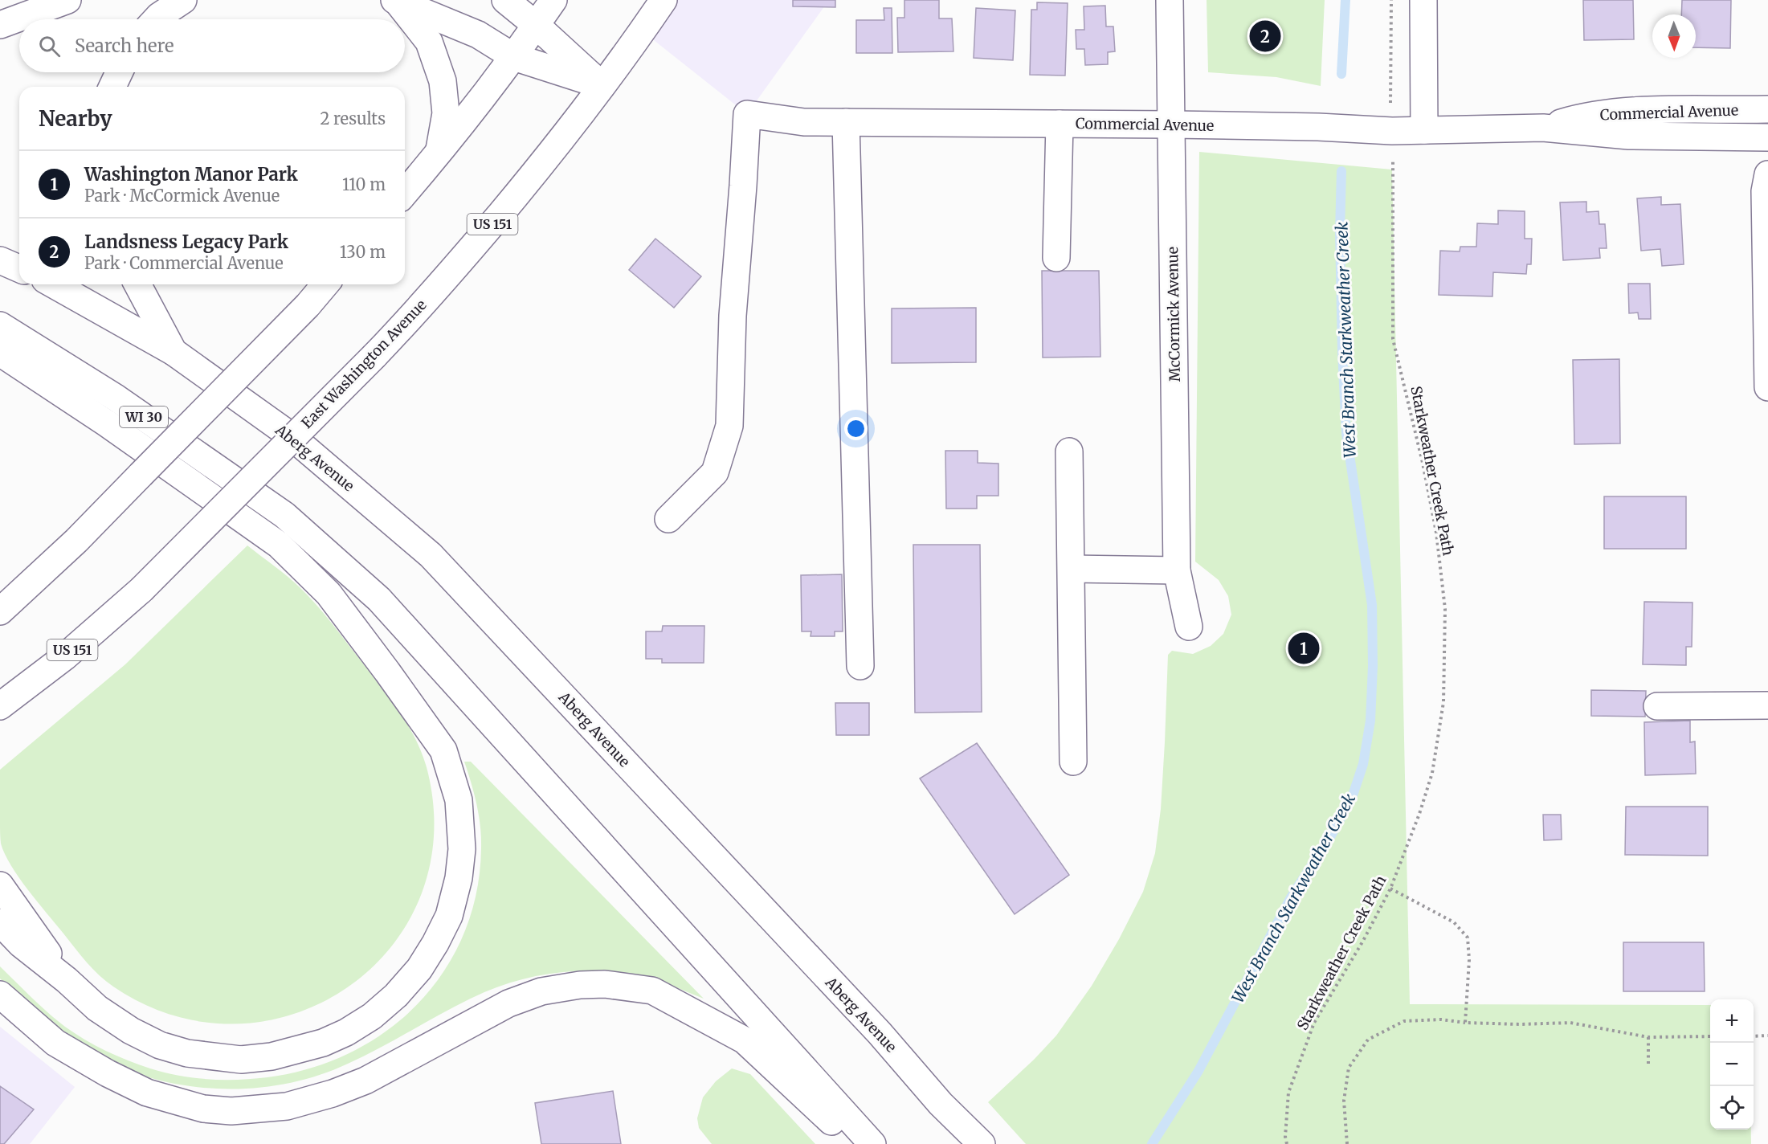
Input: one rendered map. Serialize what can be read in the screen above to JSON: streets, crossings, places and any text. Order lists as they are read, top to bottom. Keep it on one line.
{"streets":{"main road":["Commercial Avenue","US 151","McCormick Avenue","East Washington Avenue","WI 30","Aberg Avenue"],"path":["Starkweather Creek Path"]},"crossings":[["Commercial Avenue","McCormick Avenue"],["Commercial Avenue","Starkweather Creek Path"]],"water":["West Branch Starkweather Creek"],"north":"bottom","page":{"pins":["2","1"],"search":"Search here","heading":["Nearby","2 results"],"list":[{"mark":"1","name":"Washington Manor Park","note":"Park · McCormick Avenue","value":"110 m"},{"mark":"2","name":"Landsness Legacy Park","note":"Park · Commercial Avenue","value":"130 m"}],"map_buttons":["+","−"]}}
